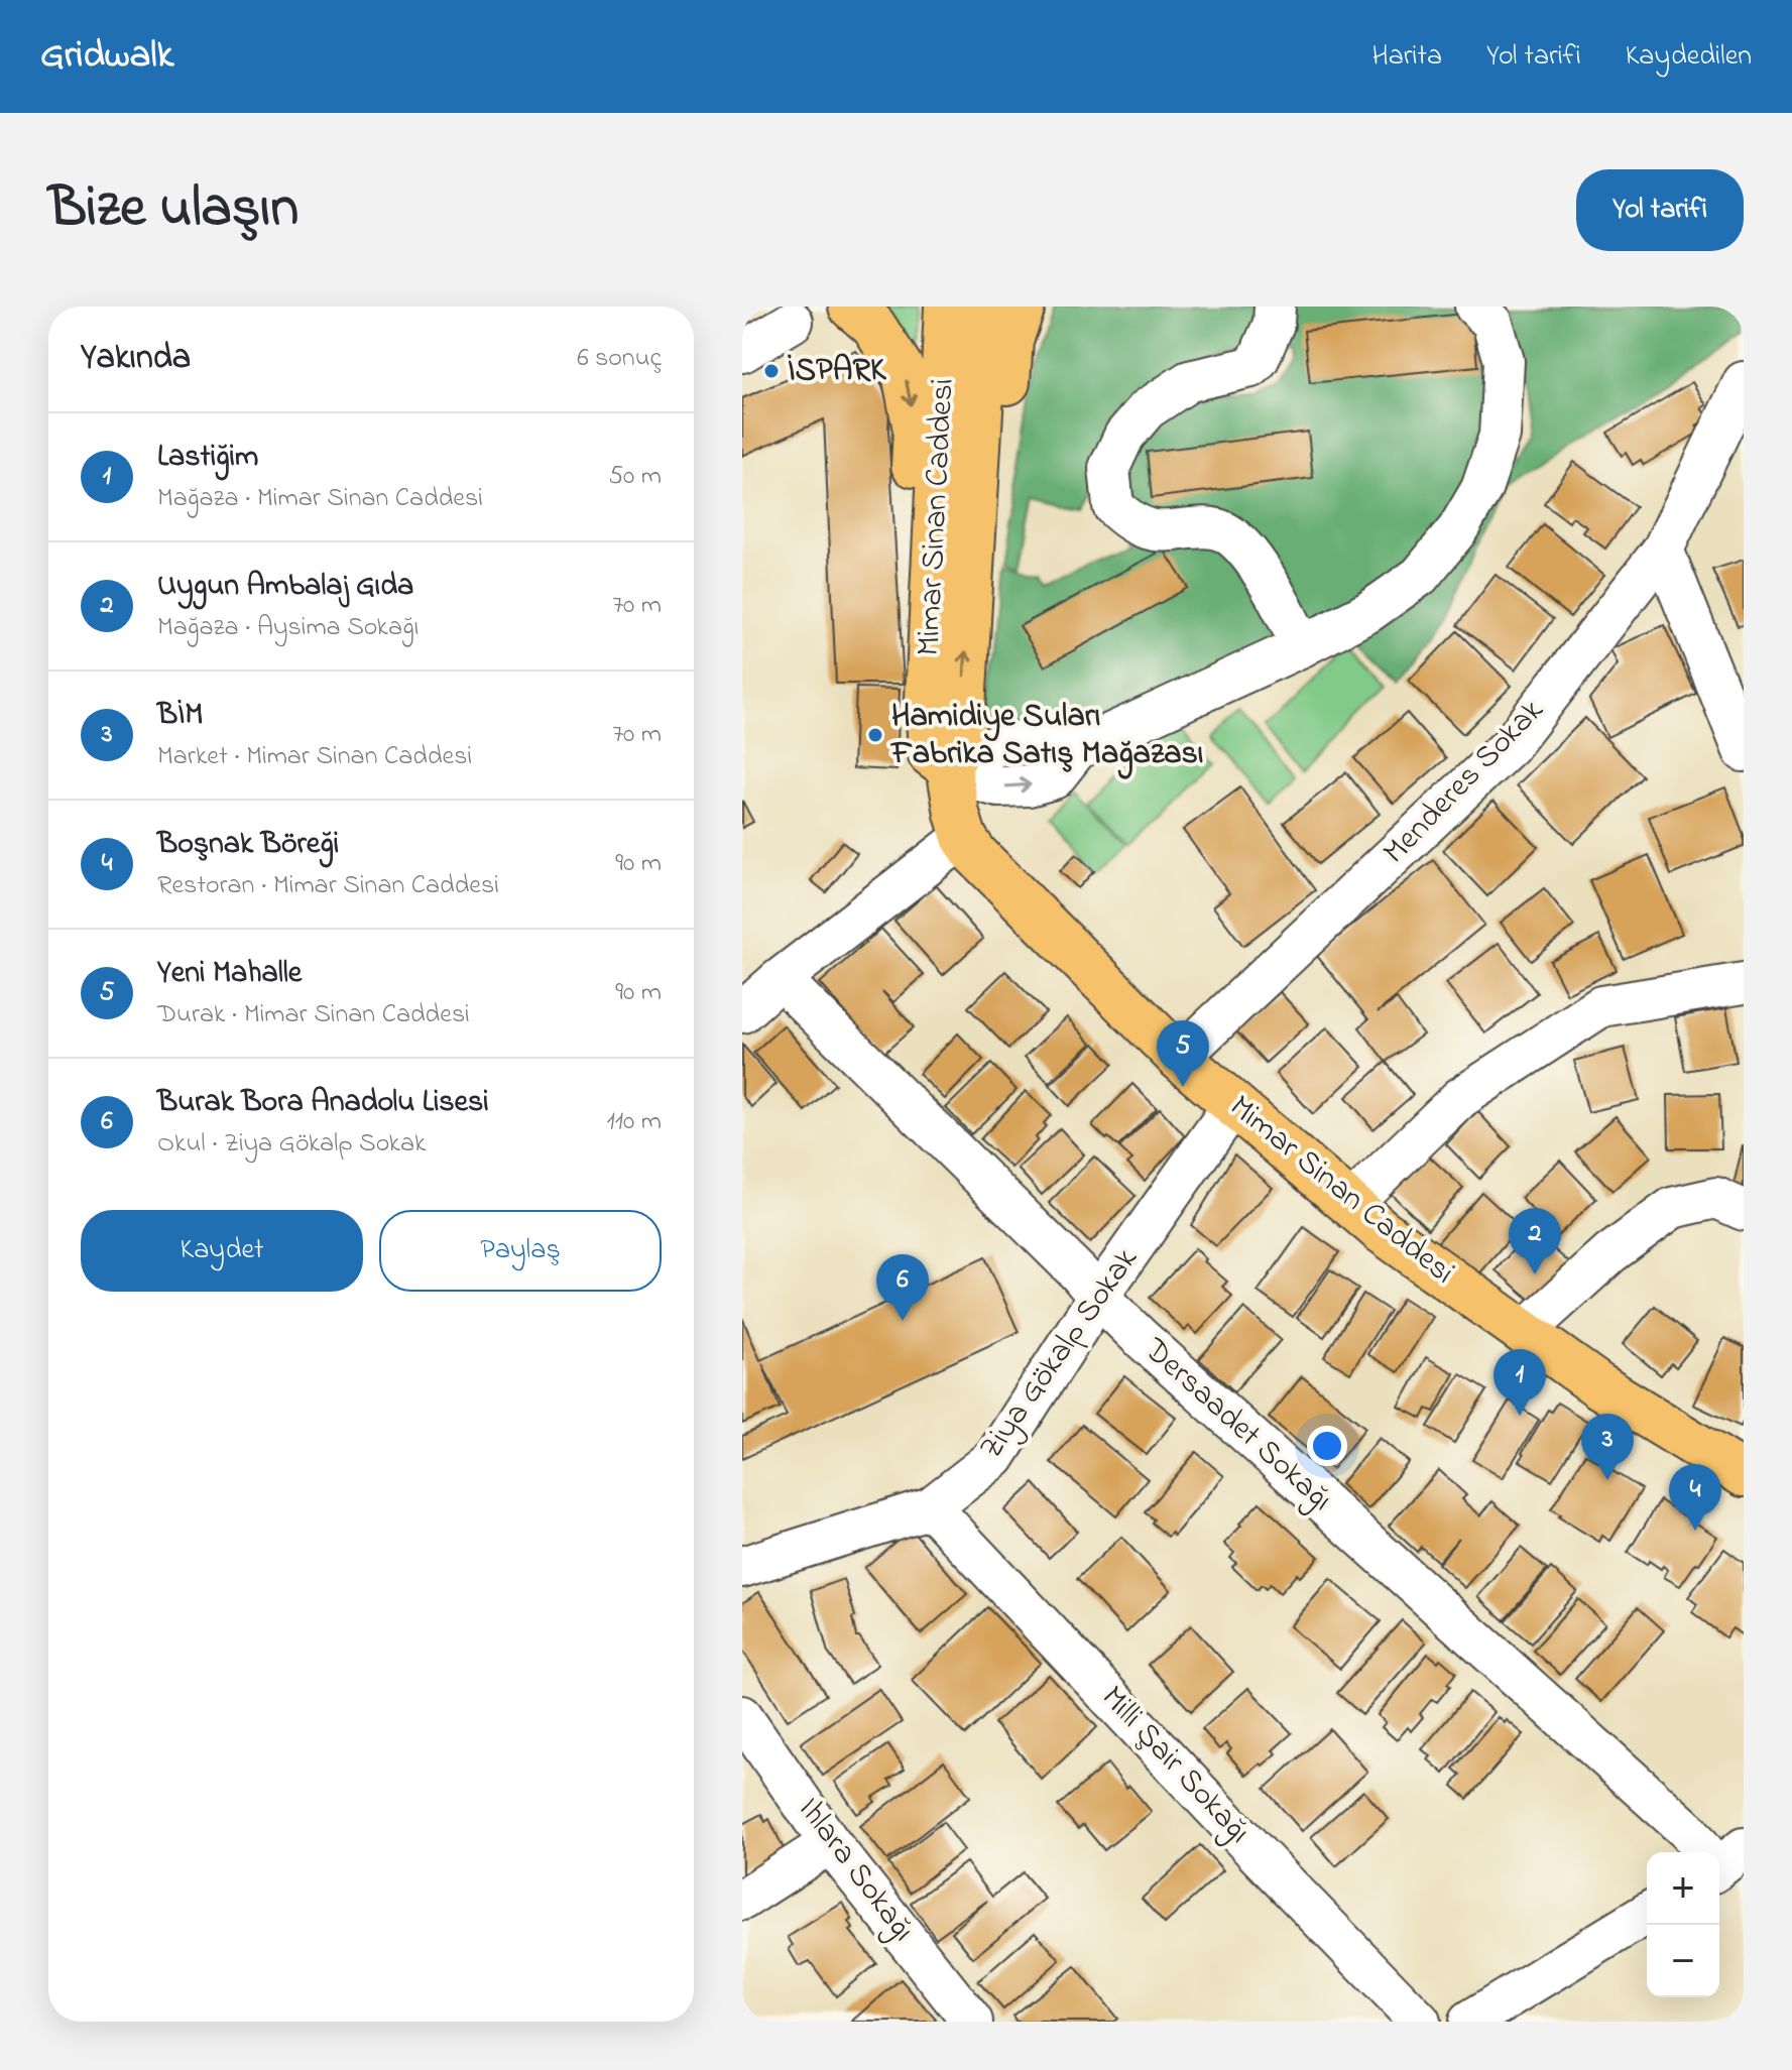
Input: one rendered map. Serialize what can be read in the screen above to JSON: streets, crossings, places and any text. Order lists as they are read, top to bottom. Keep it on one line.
{"streets":{"main road":["Mimar Sinan Caddesi"],"street":["Menderes Sokak","Ziya Gökalp Sokak","Dersaadet Sokağı","Milli Şair Sokağı","Ihlara Sokağı"]},"crossings":[["Mimar Sinan Caddesi","Menderes Sokak"],["Mimar Sinan Caddesi","Ziya Gökalp Sokak"],["Ziya Gökalp Sokak","Dersaadet Sokağı"],["Ziya Gökalp Sokak","Milli Şair Sokağı"]],"places":["İSPARK","Hamidiye Suları Fabrika Satış Mağazası"],"page":{"header":"Gridwalk","nav":["Harita","Yol tarifi","Kaydedilen"],"title":"Bize ulaşın","buttons":["Yol tarifi",["Kaydet","Paylaş"]],"heading":["Yakında","6 sonuç"],"list":[{"mark":"1","name":"Lastiğim","note":"Mağaza · Mimar Sinan Caddesi","value":"50 m"},{"mark":"2","name":"Uygun Ambalaj Gıda","note":"Mağaza · Aysima Sokağı","value":"70 m"},{"mark":"3","name":"BİM","note":"Market · Mimar Sinan Caddesi","value":"70 m"},{"mark":"4","name":"Boşnak Böreği","note":"Restoran · Mimar Sinan Caddesi","value":"90 m"},{"mark":"5","name":"Yeni Mahalle","note":"Durak · Mimar Sinan Caddesi","value":"90 m"},{"mark":"6","name":"Burak Bora Anadolu Lisesi","note":"Okul · Ziya Gökalp Sokak","value":"110 m"}],"pins":["5","2","6","1","3","4"],"map_buttons":["+","−"]}}
